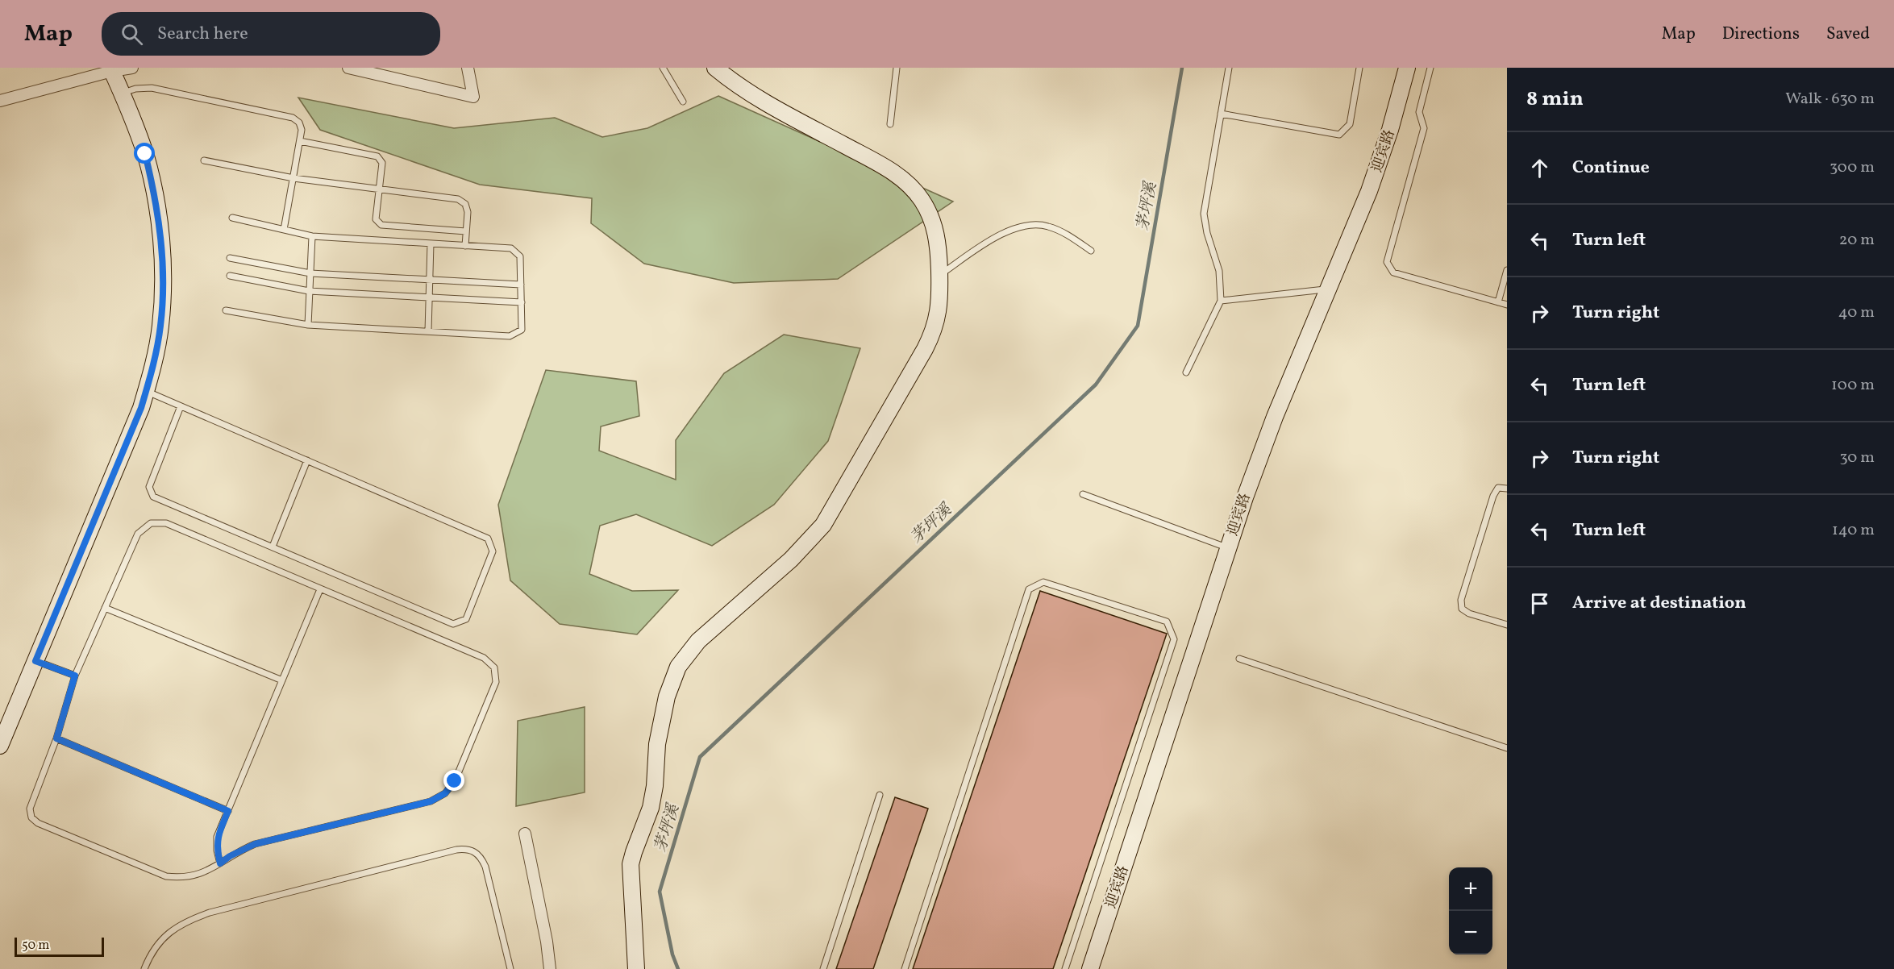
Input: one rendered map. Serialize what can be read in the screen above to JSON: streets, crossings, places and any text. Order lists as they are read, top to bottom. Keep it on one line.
{"streets":{"main road":["迎宾路"]},"water":["茅坪溪"],"scale_bar":"50 m","page":{"header":"Map","search":"Search here","nav":["Map","Directions","Saved"],"heading":["8 min","Walk · 630 m"],"list":[["Continue","300 m"],["Turn left","20 m"],["Turn right","40 m"],["Turn left","100 m"],["Turn right","30 m"],["Turn left","140 m"],"Arrive at destination"],"map_buttons":["+","−"],"scale":"50 m"}}
